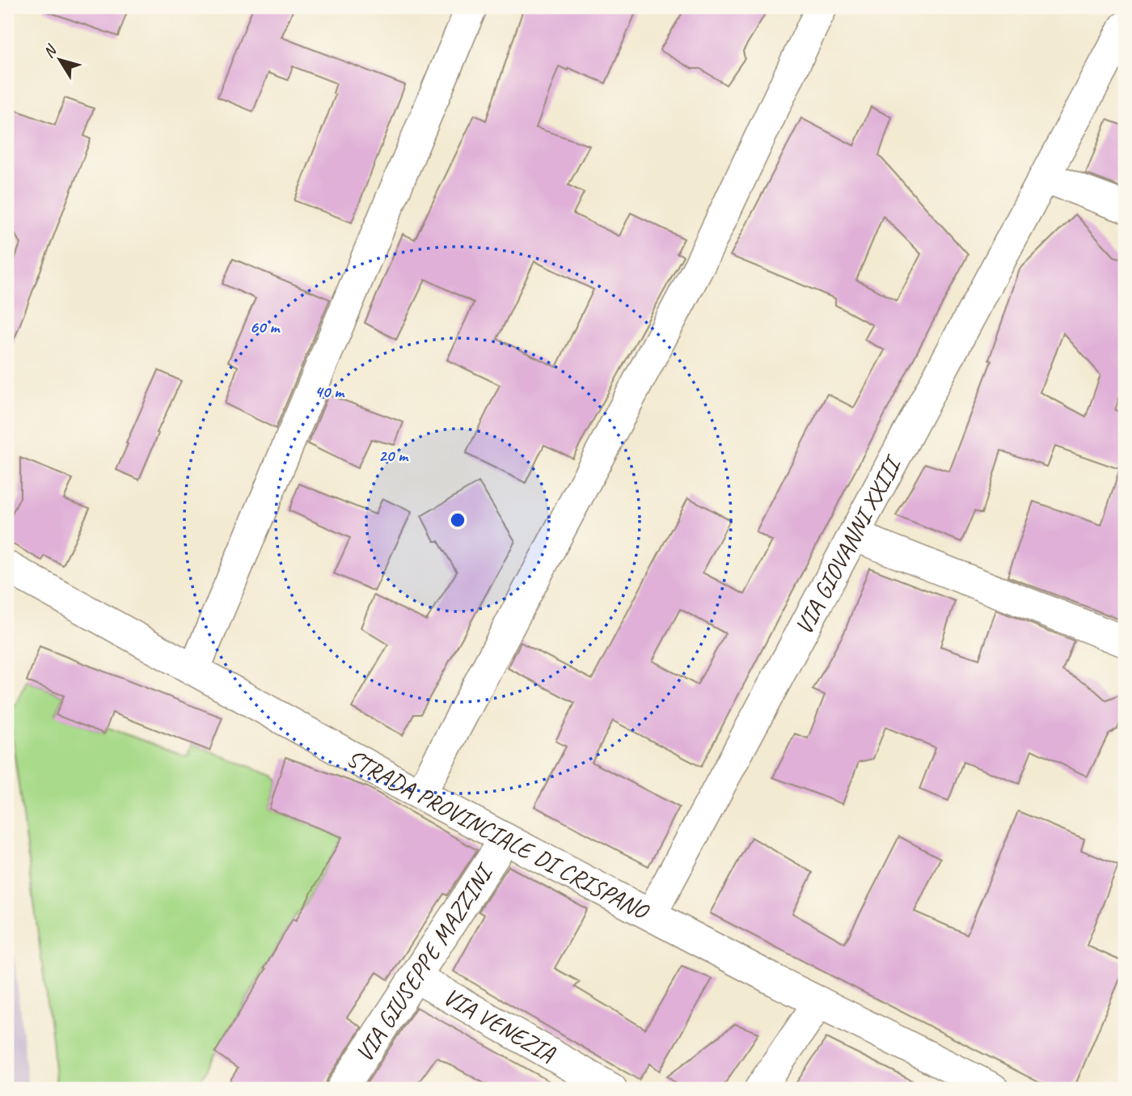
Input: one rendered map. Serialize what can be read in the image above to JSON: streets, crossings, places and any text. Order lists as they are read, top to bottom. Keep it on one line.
{"streets":{"street":["VIA GIOVANNI XXIII","STRADA PROVINCIALE DI CRISPANO","VIA GIUSEPPE MAZZINI","VIA VENEZIA"]},"crossings":[["VIA GIOVANNI XXIII","STRADA PROVINCIALE DI CRISPANO"],["STRADA PROVINCIALE DI CRISPANO","VIA GIUSEPPE MAZZINI"],["VIA GIUSEPPE MAZZINI","VIA VENEZIA"]],"north":"top left","rings":["60 m","40 m","20 m"]}
